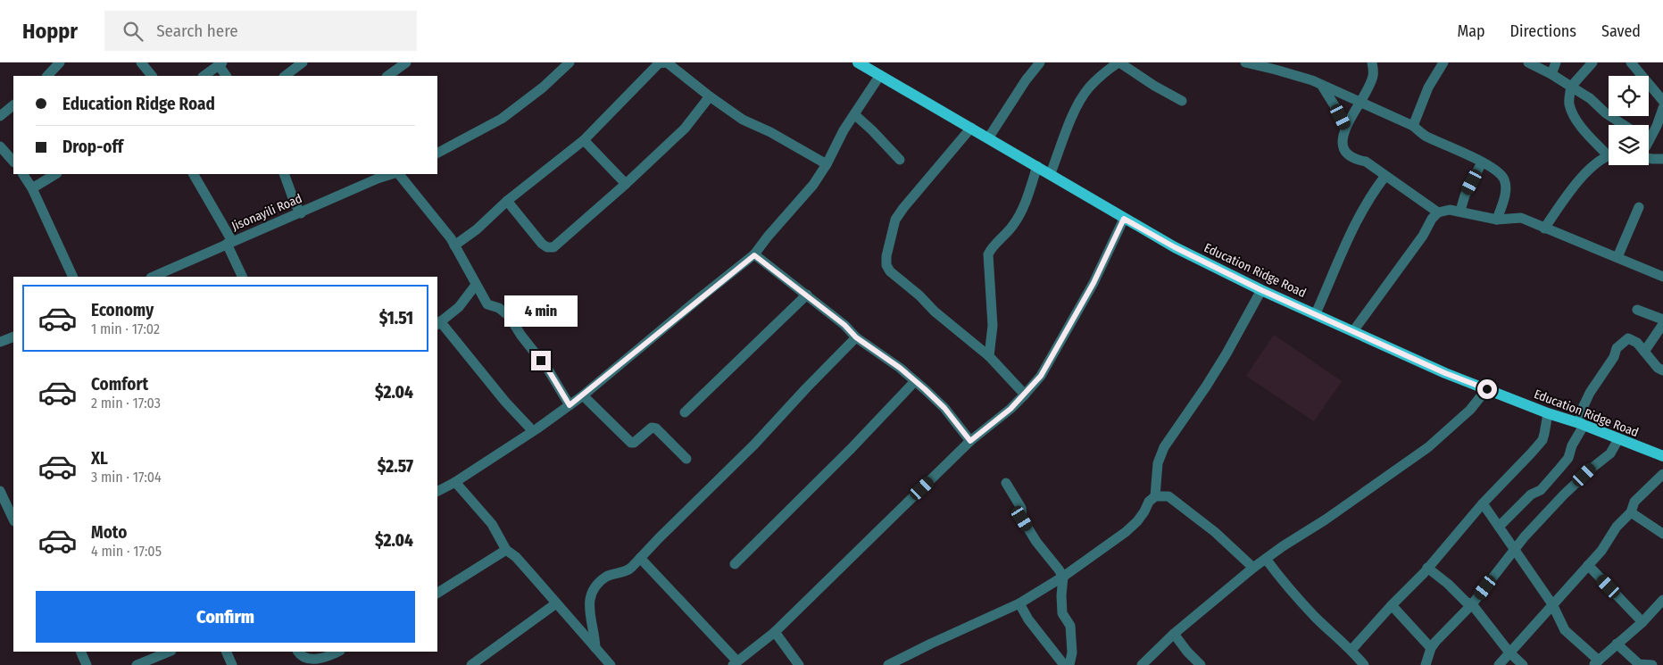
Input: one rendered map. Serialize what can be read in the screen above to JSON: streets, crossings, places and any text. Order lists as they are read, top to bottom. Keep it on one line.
{"streets":{"main road":["Education Ridge Road"],"street":["Jisonayili Road"]},"page":{"header":"Hoppr","search":"Search here","nav":["Map","Directions","Saved"],"banner":["Education Ridge Road","Drop-off"],"list":[{"name":"Economy","note":"1 min · 17:02","value":"$1.51"},{"name":"Comfort","note":"2 min · 17:03","value":"$2.04"},{"name":"XL","note":"3 min · 17:04","value":"$2.57"},{"name":"Moto","note":"4 min · 17:05","value":"$2.04"}],"bubble":"4 min","buttons":"Confirm"}}
